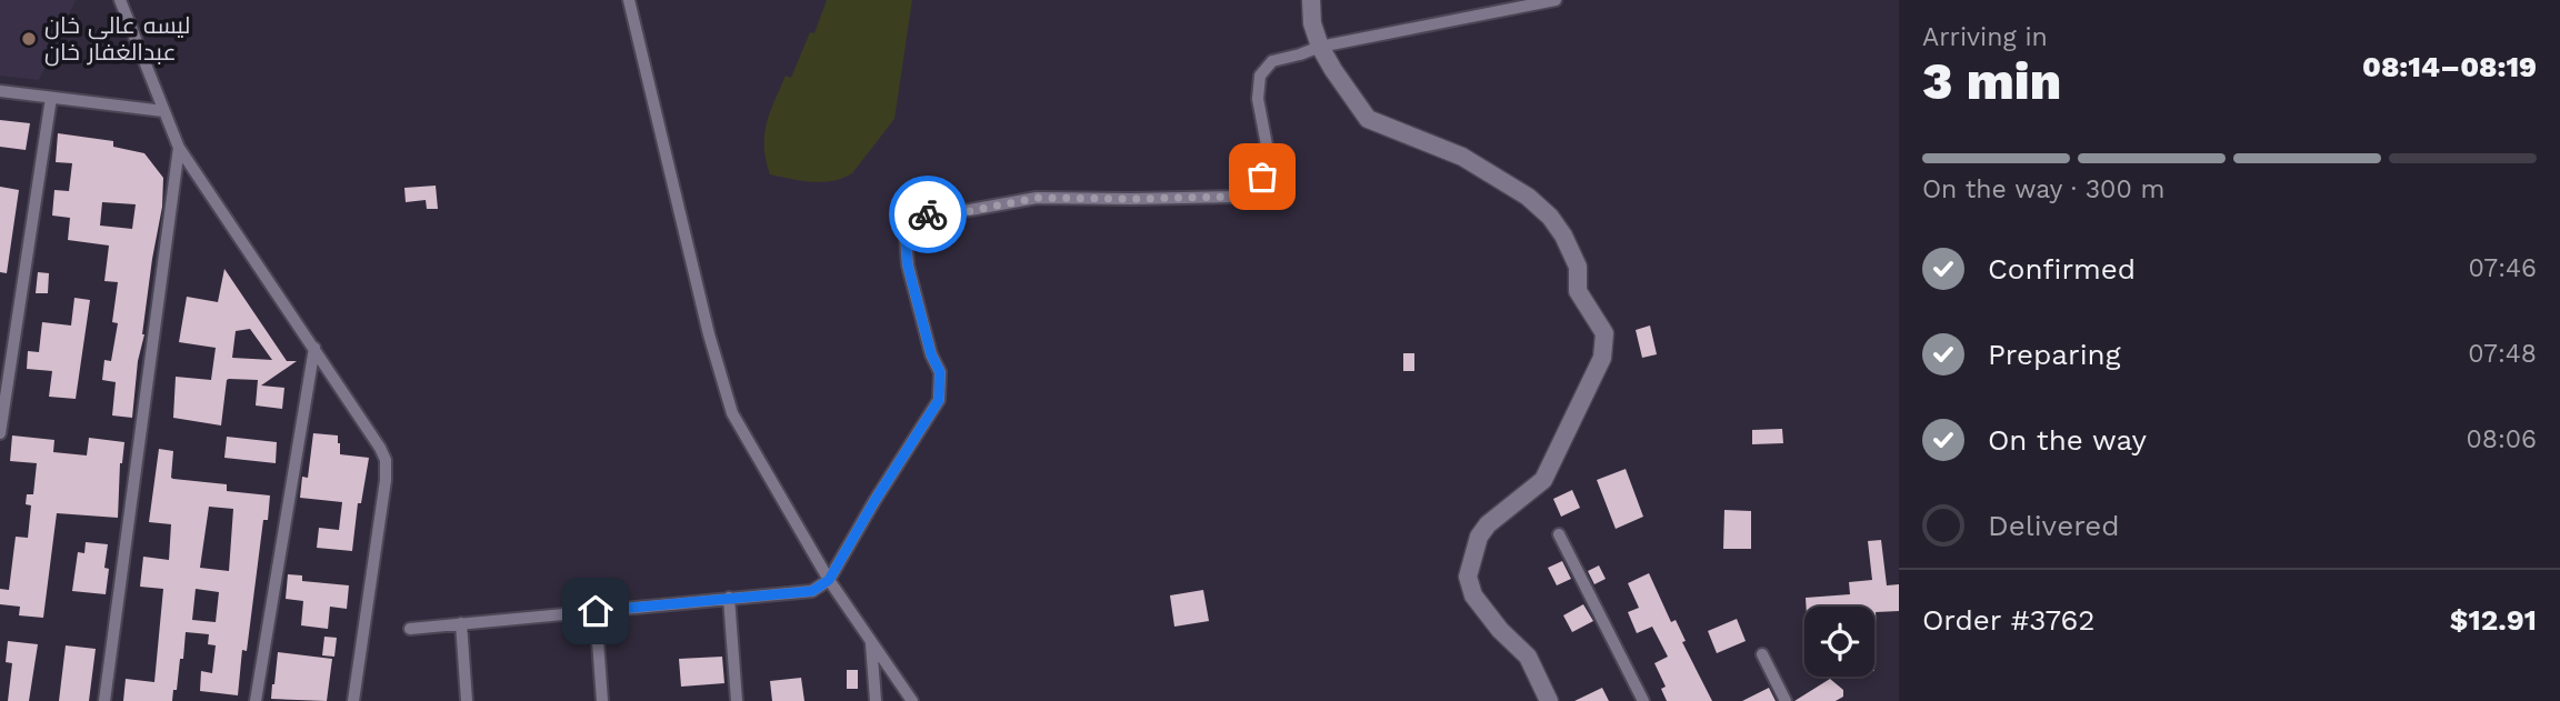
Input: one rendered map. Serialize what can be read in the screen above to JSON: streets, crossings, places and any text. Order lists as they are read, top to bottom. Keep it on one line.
{"places":["لیسه عالی خان عبدالغفار خان"],"page":{"heading":["3 min","Arriving in","08:14–08:19"],"panel":["Order #3762","$12.91"],"bar":"On the way · 300 m","list":[["Confirmed","07:46"],["Preparing","07:48"],["On the way","08:06"],"Delivered"]}}
